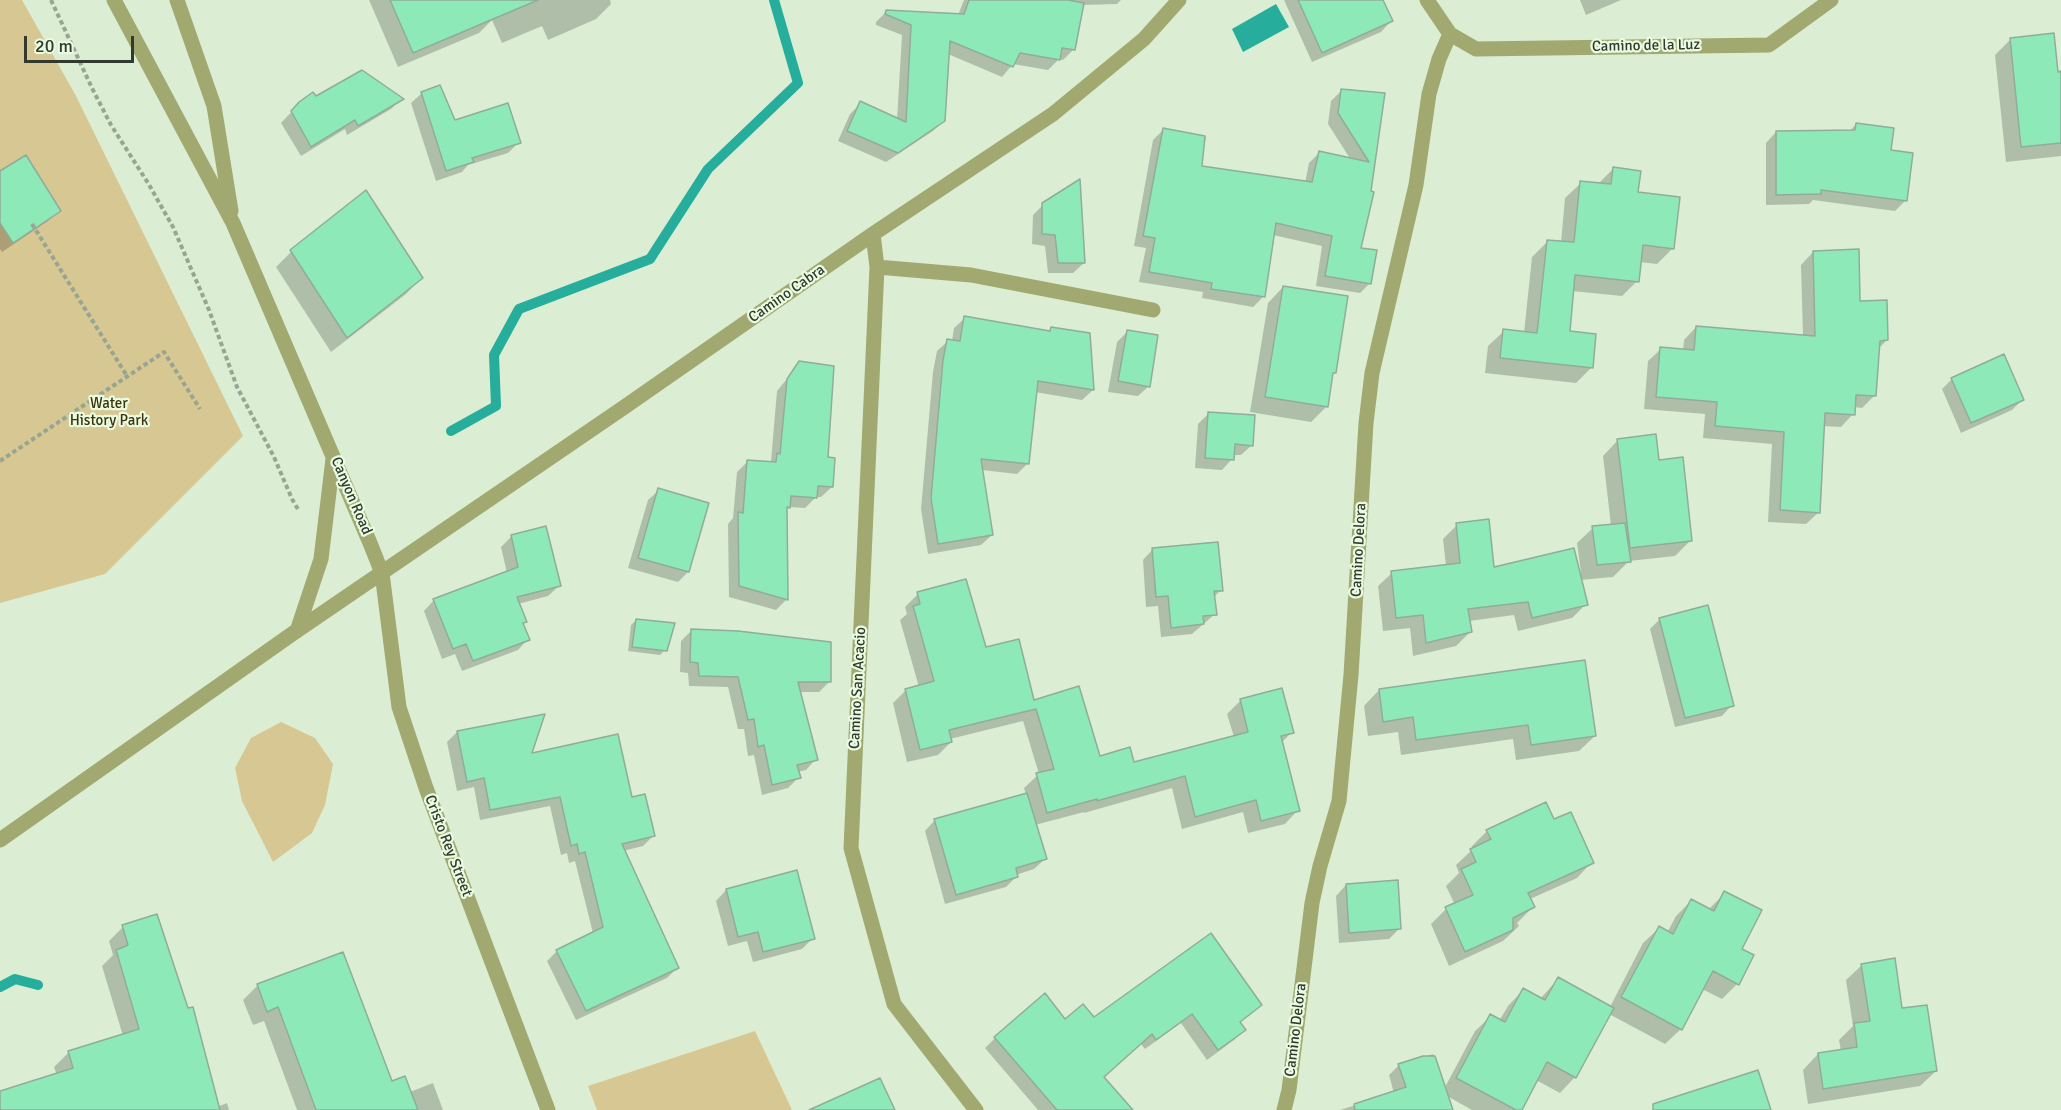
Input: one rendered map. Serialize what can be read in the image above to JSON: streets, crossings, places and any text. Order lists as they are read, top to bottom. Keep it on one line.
{"streets":{"street":["Camino de la Luz","Camino Cabra","Canyon Road","Camino Delora","Camino San Acacio","Cristo Rey Street"]},"crossings":[["Camino de la Luz","Camino Delora"],["Camino Cabra","Canyon Road"],["Camino Cabra","Camino San Acacio"],["Camino Cabra","Cristo Rey Street"],["Canyon Road","Cristo Rey Street"]],"parks":["Water History Park"],"scale_bar":"20 m"}
